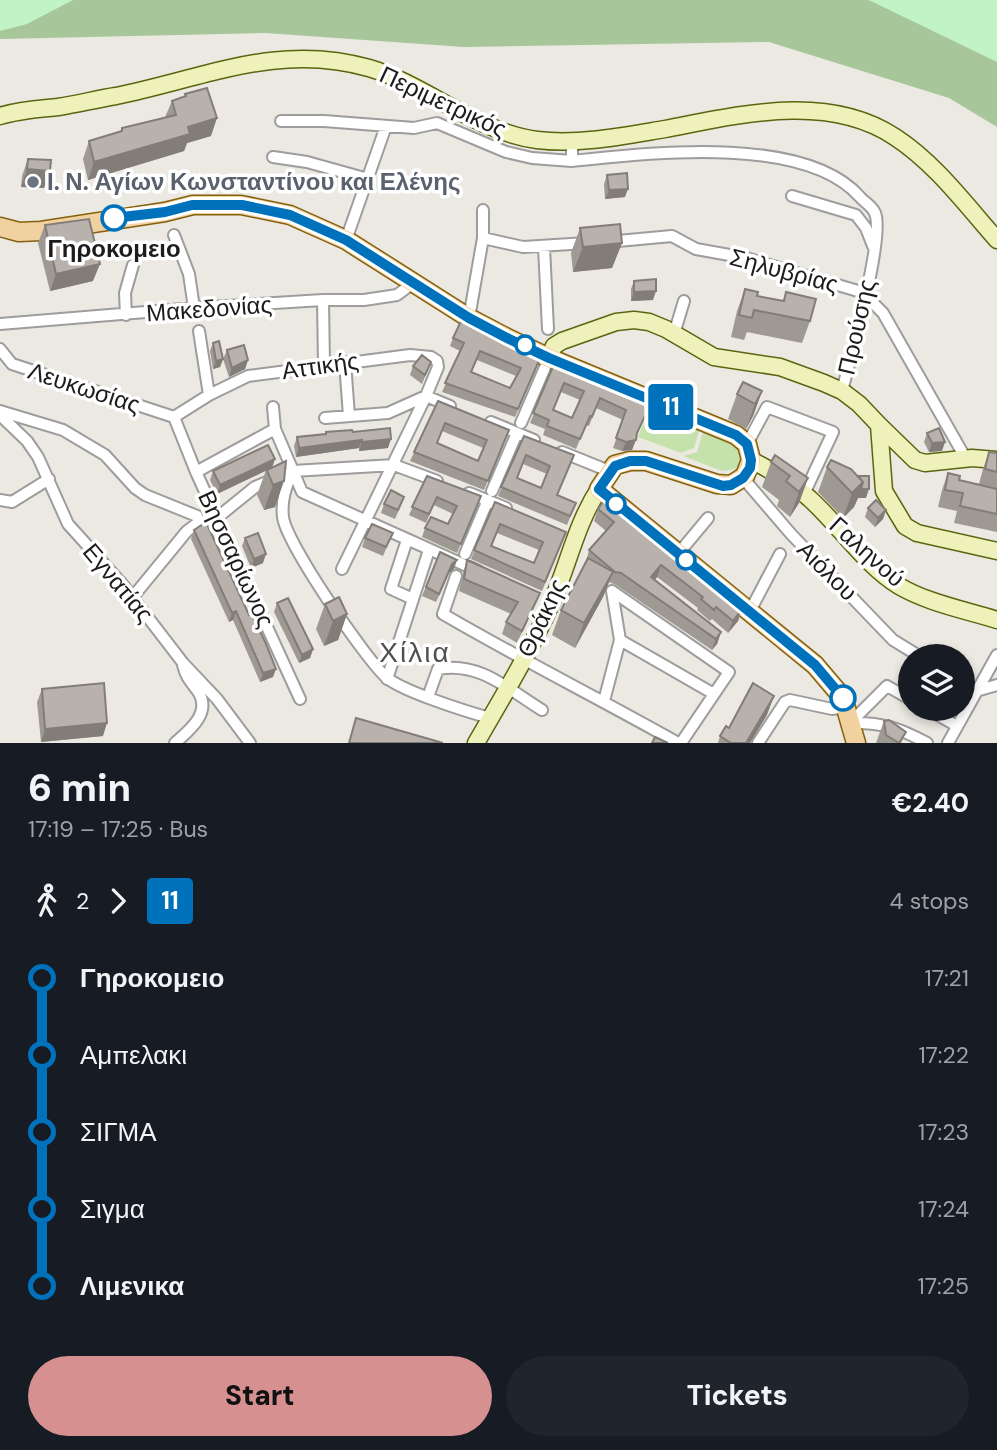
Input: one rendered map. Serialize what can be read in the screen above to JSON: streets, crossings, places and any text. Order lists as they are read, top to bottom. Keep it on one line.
{"streets":{"street":["Περιμετρικός","Σηλυβρίας","Μακεδονίας","Προύσης","Αττικής","Λευκωσίας","Γαληνού","Βησσαρίωνος","Αιόλου","Εγνατίας","Θράκης"]},"crossings":[["Σηλυβρίας","Προύσης"],["Αττικής","Λευκωσίας"],["Αττικής","Βησσαρίωνος"],["Λευκωσίας","Βησσαρίωνος"]],"districts":["Χίλια"],"places":["Ι. Ν. Αγίων Κωνσταντίνου και Ελένης","Γηροκομειο"],"lines":["bus line 11"],"page":{"on_map":"11","heading":["6 min","17:19 – 17:25 · Bus","€2.40"],"legs":["2","11","4 stops"],"list":[{"name":"Γηροκομειο","value":"17:21"},{"name":"Αμπελακι","value":"17:22"},{"name":"ΣΙΓΜΑ","value":"17:23"},{"name":"Σιγμα","value":"17:24"},{"name":"Λιμενικα","value":"17:25"}],"buttons":["Start","Tickets"]}}
